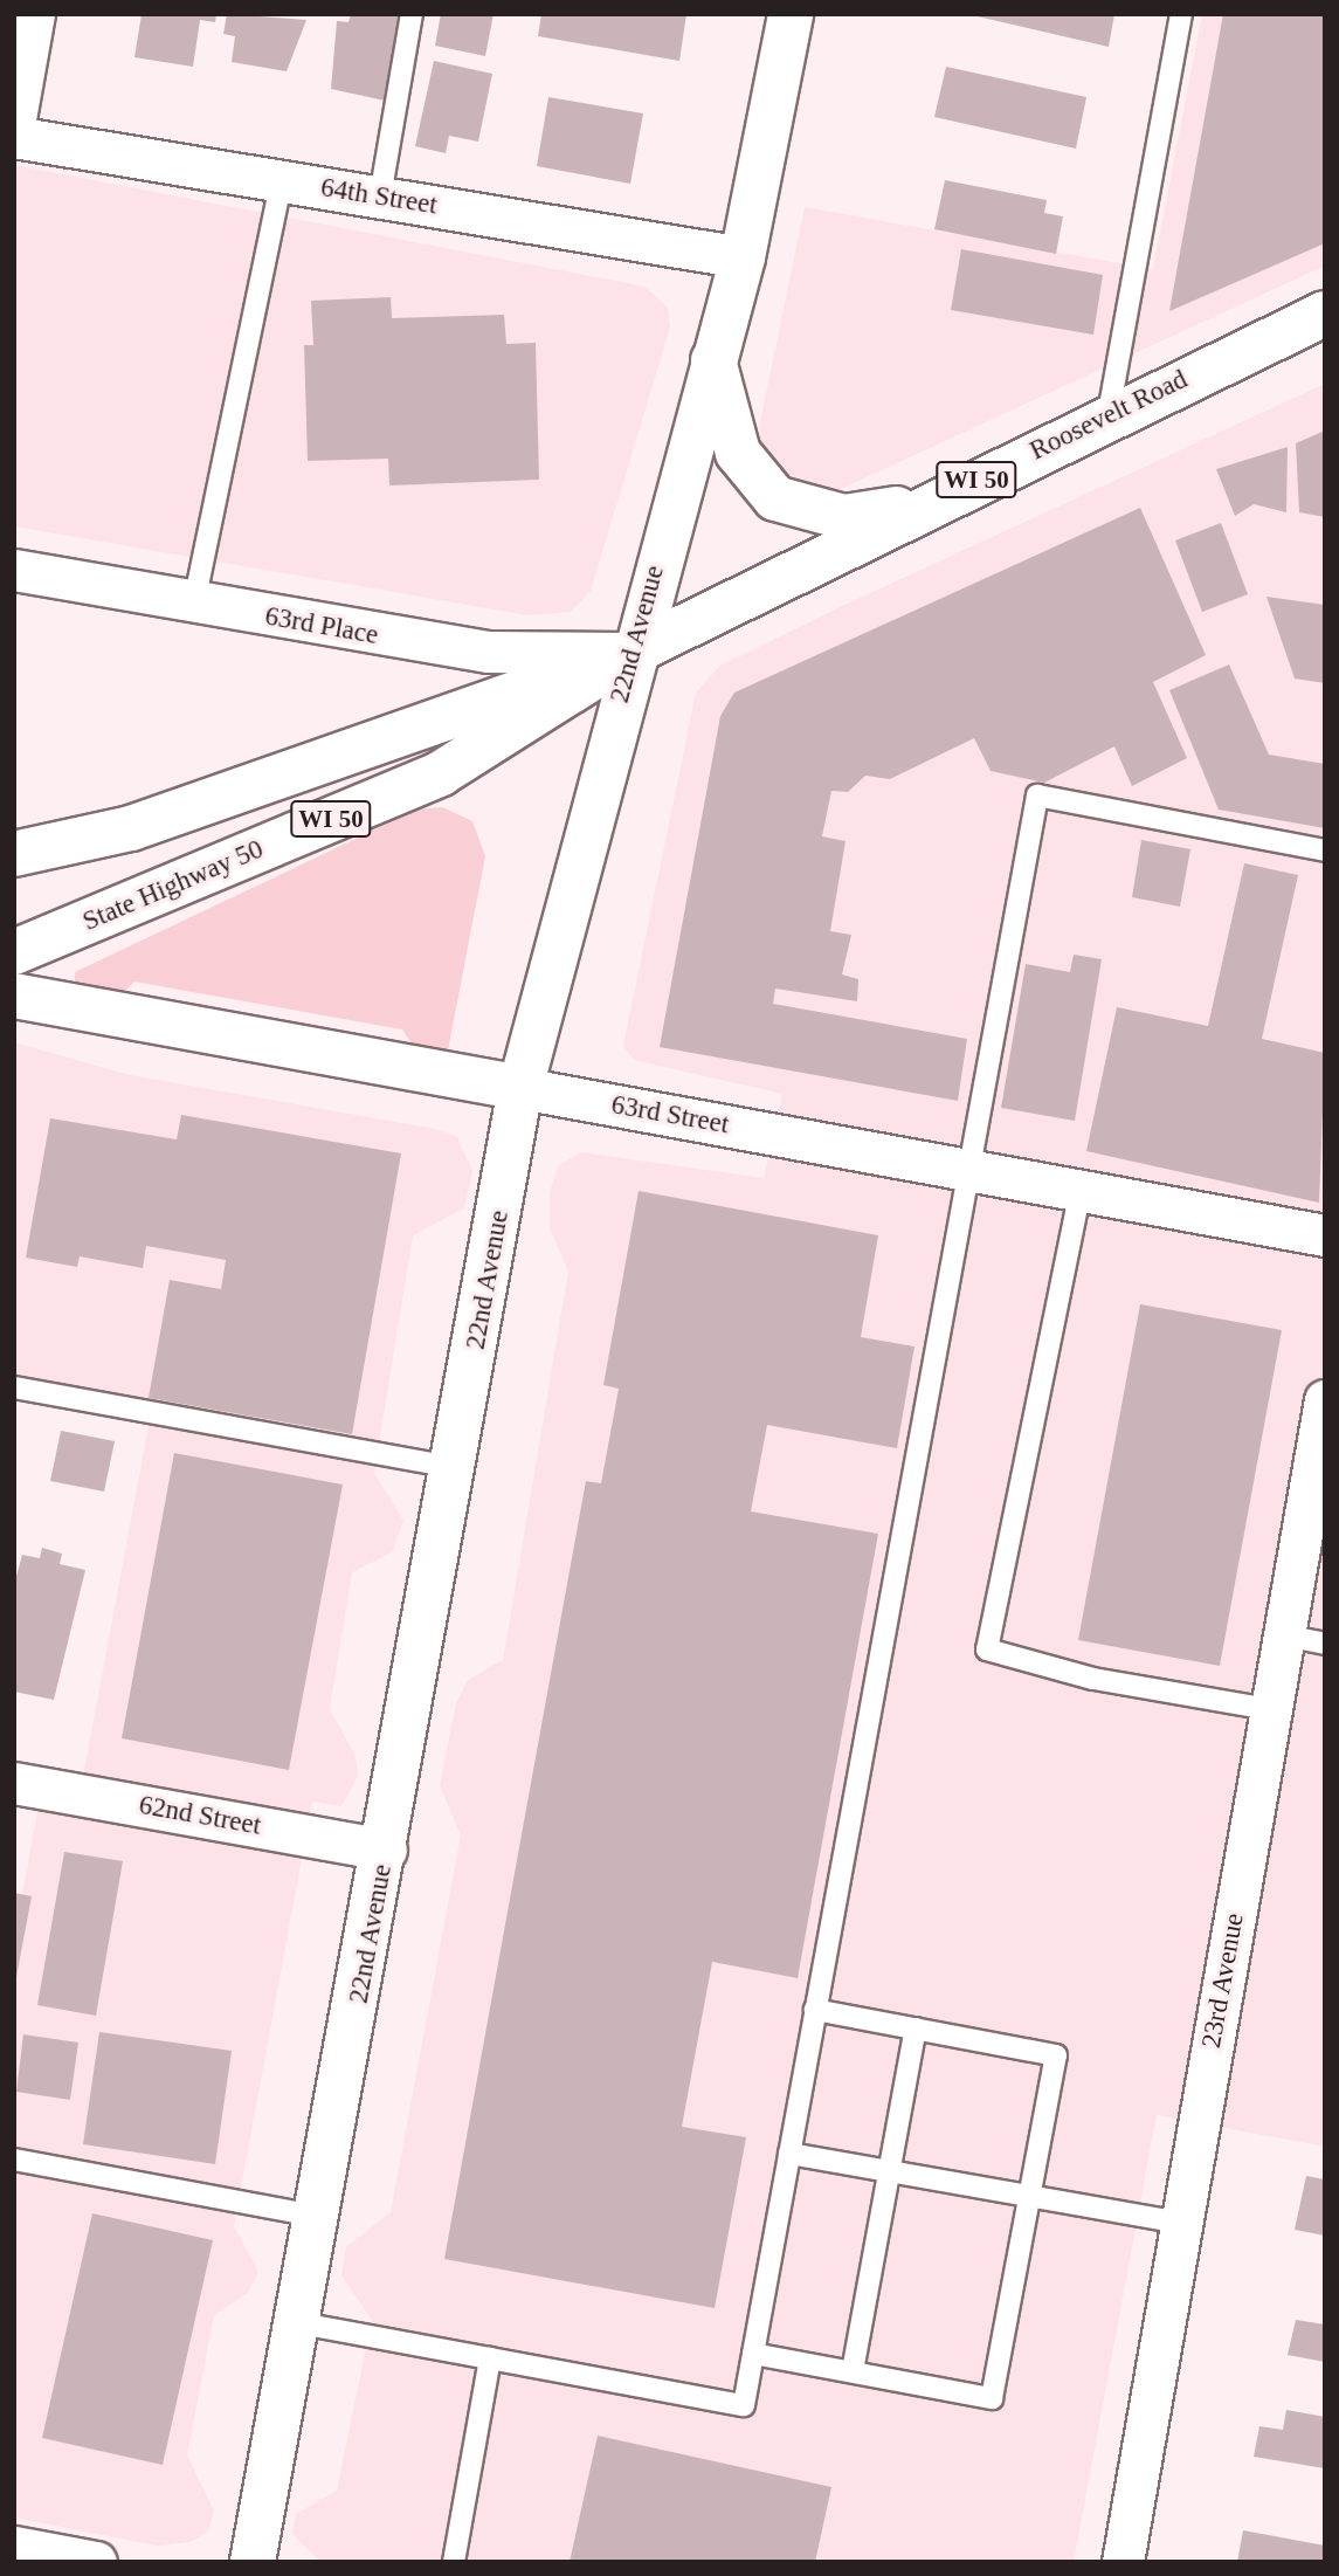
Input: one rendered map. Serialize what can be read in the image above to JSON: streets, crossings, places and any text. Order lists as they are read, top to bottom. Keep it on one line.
{"streets":{"street":["64th Street","Roosevelt Road","WI 50","63rd Place","22nd Avenue","State Highway 50","63rd Street","62nd Street","23rd Avenue"]},"crossings":[["64th Street","22nd Avenue"],["Roosevelt Road","WI 50"],["Roosevelt Road","63rd Place"],["Roosevelt Road","22nd Avenue"],["Roosevelt Road","State Highway 50"],["WI 50","63rd Place"],["WI 50","22nd Avenue"],["WI 50","State Highway 50"],["63rd Place","22nd Avenue"],["63rd Place","State Highway 50"],["22nd Avenue","State Highway 50"],["22nd Avenue","63rd Street"],["22nd Avenue","62nd Street"]]}
